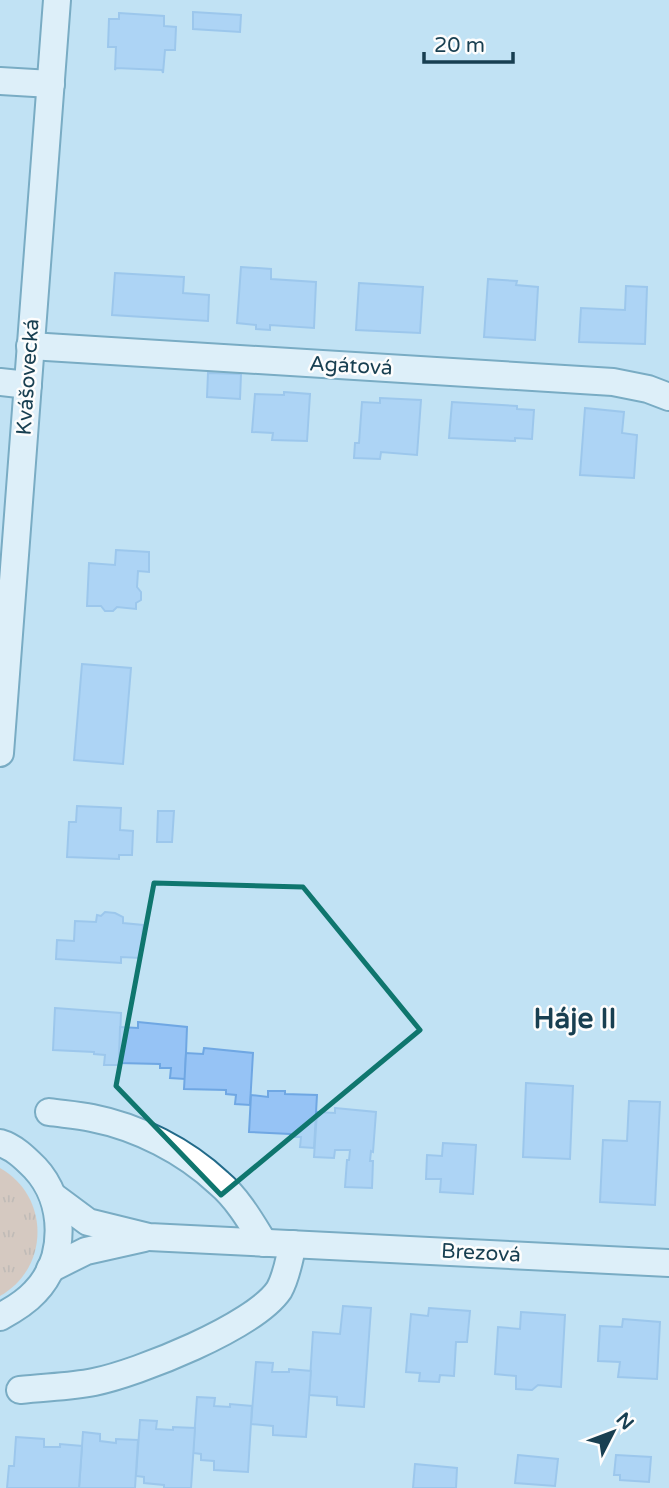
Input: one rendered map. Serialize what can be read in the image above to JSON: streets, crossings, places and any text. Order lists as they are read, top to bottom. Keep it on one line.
{"streets":{"street":["Agátová","Kvášovecká","Brezová"]},"crossings":[["Agátová","Kvášovecká"]],"districts":["Háje II"],"scale_bar":"20 m","north":"top right"}
